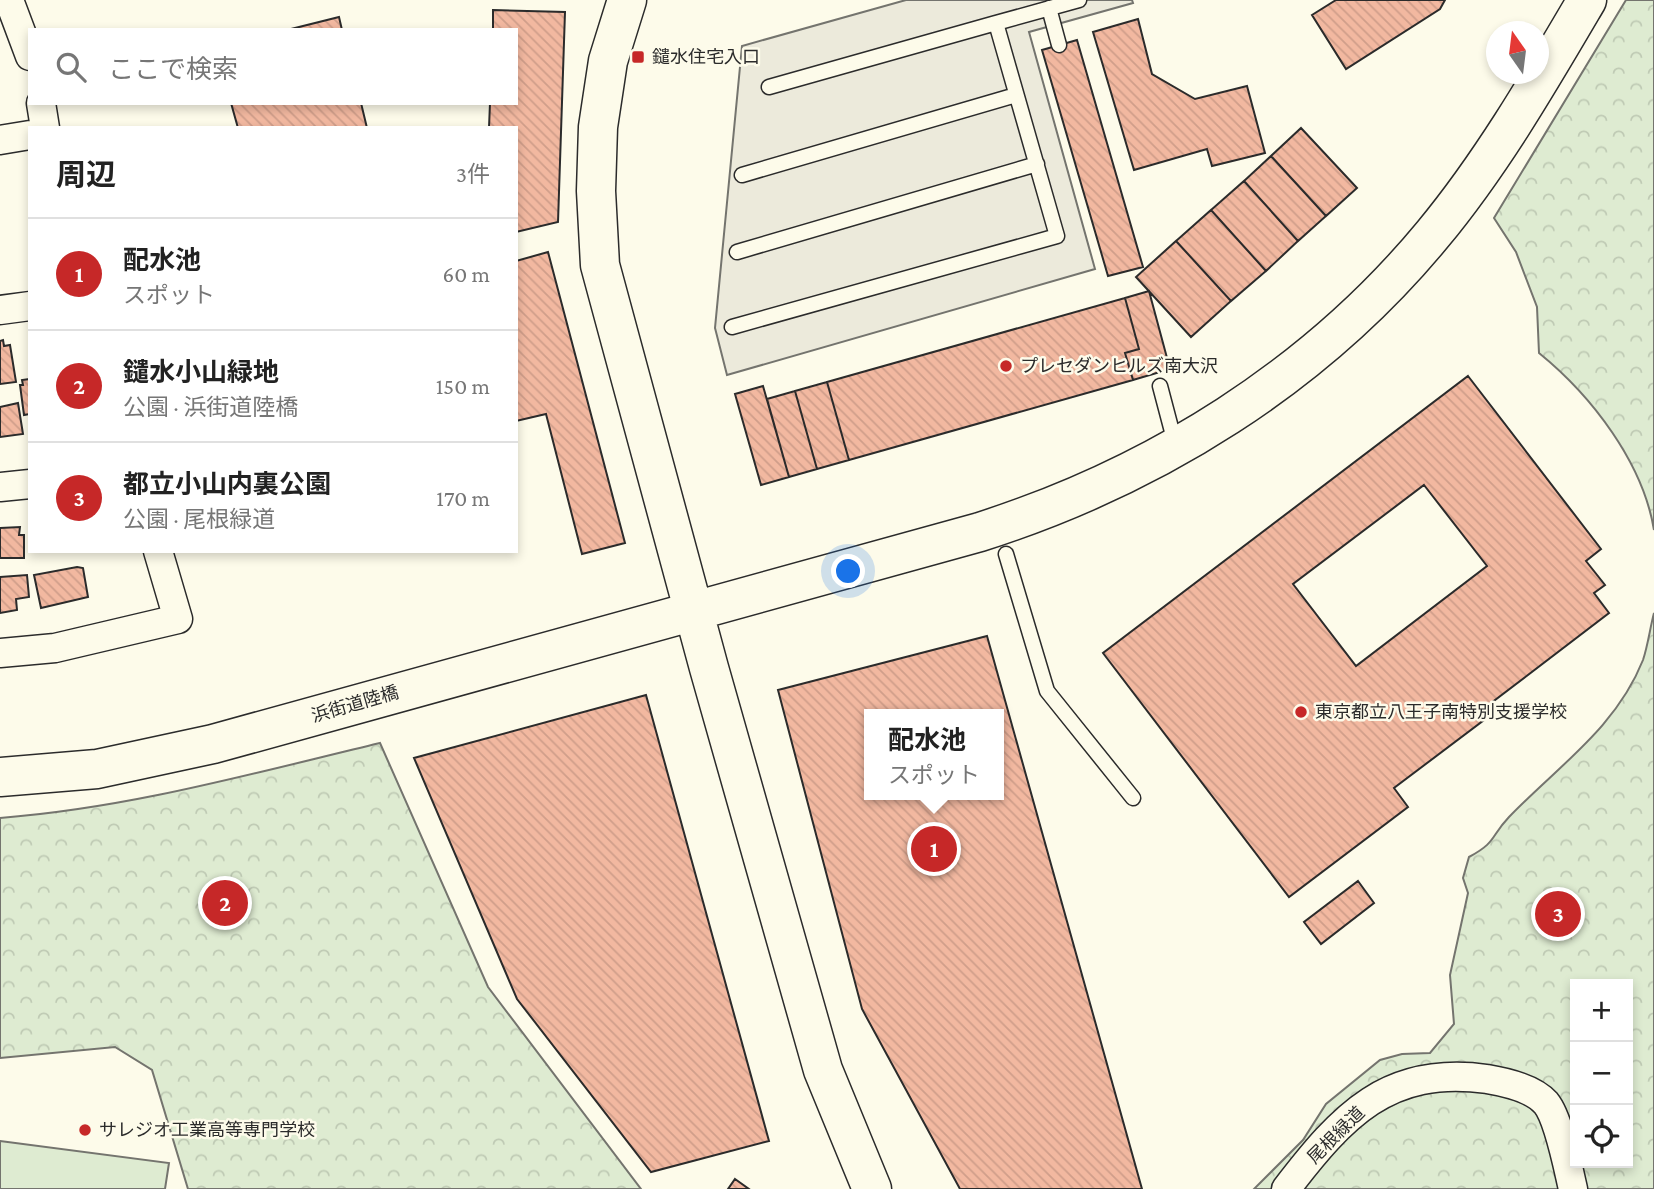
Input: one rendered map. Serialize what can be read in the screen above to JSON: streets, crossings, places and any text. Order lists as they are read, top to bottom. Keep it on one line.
{"streets":{"street":["浜街道陸橋","尾根緑道"]},"places":{"transit":["鑓水住宅入口"],"other":["プレセダンヒルズ南大沢","東京都立八王子南特別支援学校","サレジオ工業高等専門学校"]},"north":"top","page":{"search":"ここで検索","heading":["周辺","3件"],"list":[{"mark":"1","name":"配水池","note":"スポット","value":"60 m"},{"mark":"2","name":"鑓水小山緑地","note":"公園 · 浜街道陸橋","value":"150 m"},{"mark":"3","name":"都立小山内裏公園","note":"公園 · 尾根緑道","value":"170 m"}],"popup":["配水池","スポット"],"pins":["1","2","3"],"map_buttons":["+","−"]}}
